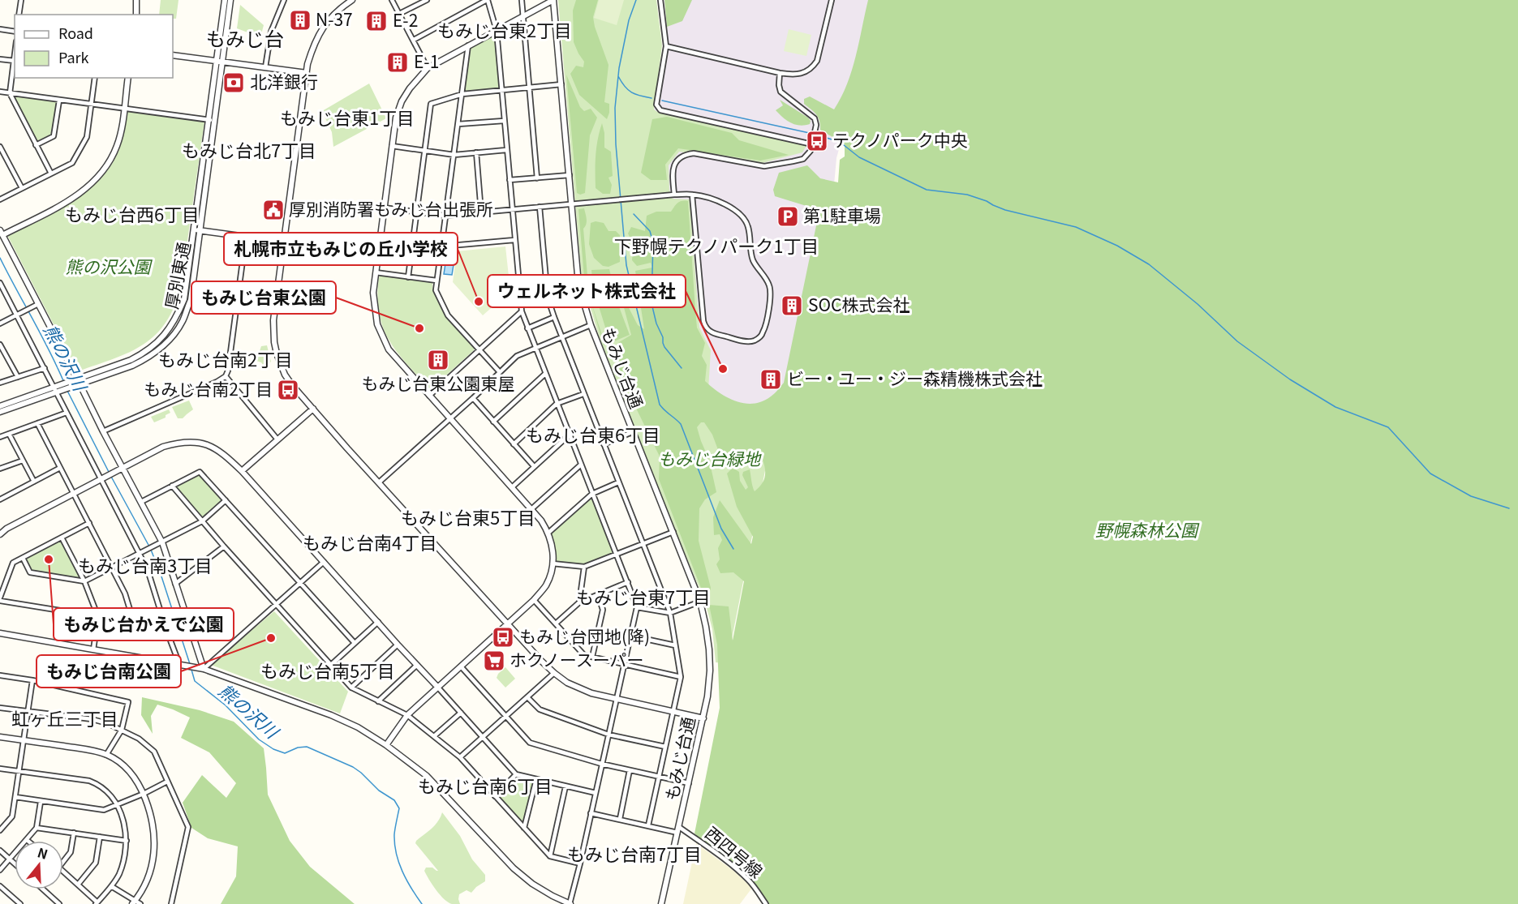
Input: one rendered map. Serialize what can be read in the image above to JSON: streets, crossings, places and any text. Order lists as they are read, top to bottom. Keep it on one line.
{"streets":{"street":["厚別東通","もみじ台通","西四号線"]},"crossings":[["もみじ台通","西四号線"]],"districts":["もみじ台東2丁目","もみじ台","もみじ台東1丁目","もみじ台北7丁目","もみじ台西6丁目","下野幌テクノパーク1丁目","もみじ台南2丁目","もみじ台東6丁目","もみじ台東5丁目","もみじ台南4丁目","もみじ台南3丁目","もみじ台東7丁目","もみじ台南5丁目","虹ヶ丘三丁目","もみじ台南6丁目","もみじ台南7丁目"],"water":["熊の沢川"],"parks":["熊の沢公園","もみじ台緑地","野幌森林公園"],"places":{"building":["N-37","E-2","E-1","SOC株式会社","もみじ台東公園東屋","ビー・ユー・ジー森精機株式会社"],"bank":["北洋銀行"],"bus stop":["テクノパーク中央","もみじ台南2丁目","もみじ台団地(降)"],"public building":["厚別消防署もみじ台出張所"],"parking":["第1駐車場"],"other":["札幌市立もみじの丘小学校","もみじ台東公園","ウェルネット株式会社","もみじ台かえで公園","もみじ台南公園"],"supermarket":["ホクノースーパー"]},"legend":["Road","Park"],"north":"top"}
